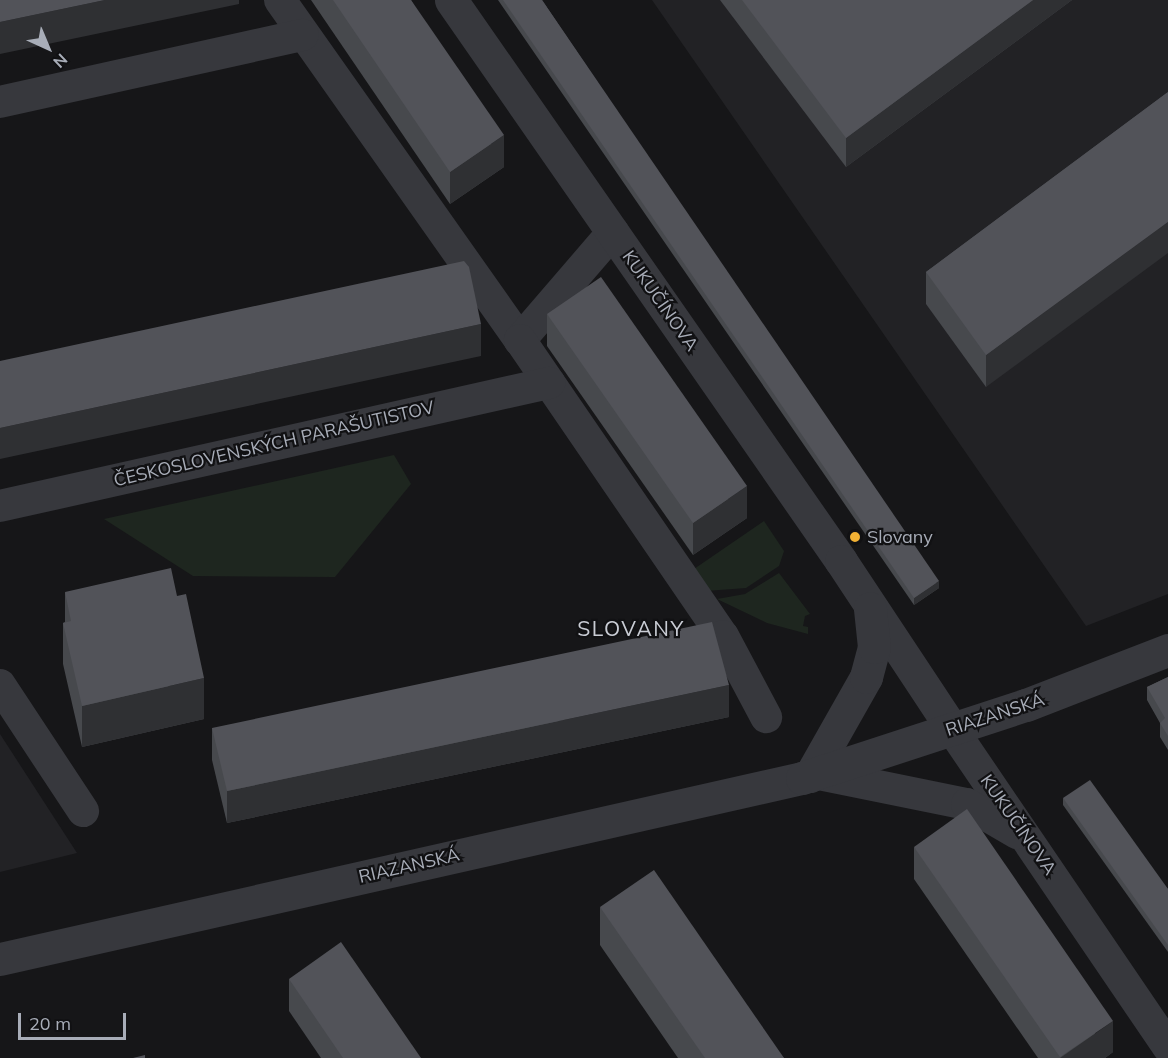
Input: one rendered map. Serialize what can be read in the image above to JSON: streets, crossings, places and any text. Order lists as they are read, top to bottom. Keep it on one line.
{"streets":{"street":["KUKUČÍNOVA","ČESKOSLOVENSKÝCH PARAŠUTISTOV","RIAZANSKÁ"]},"crossings":[["KUKUČÍNOVA","RIAZANSKÁ"]],"districts":["SLOVANY"],"places":["Slovany"],"scale_bar":"20 m","north":"bottom right"}
